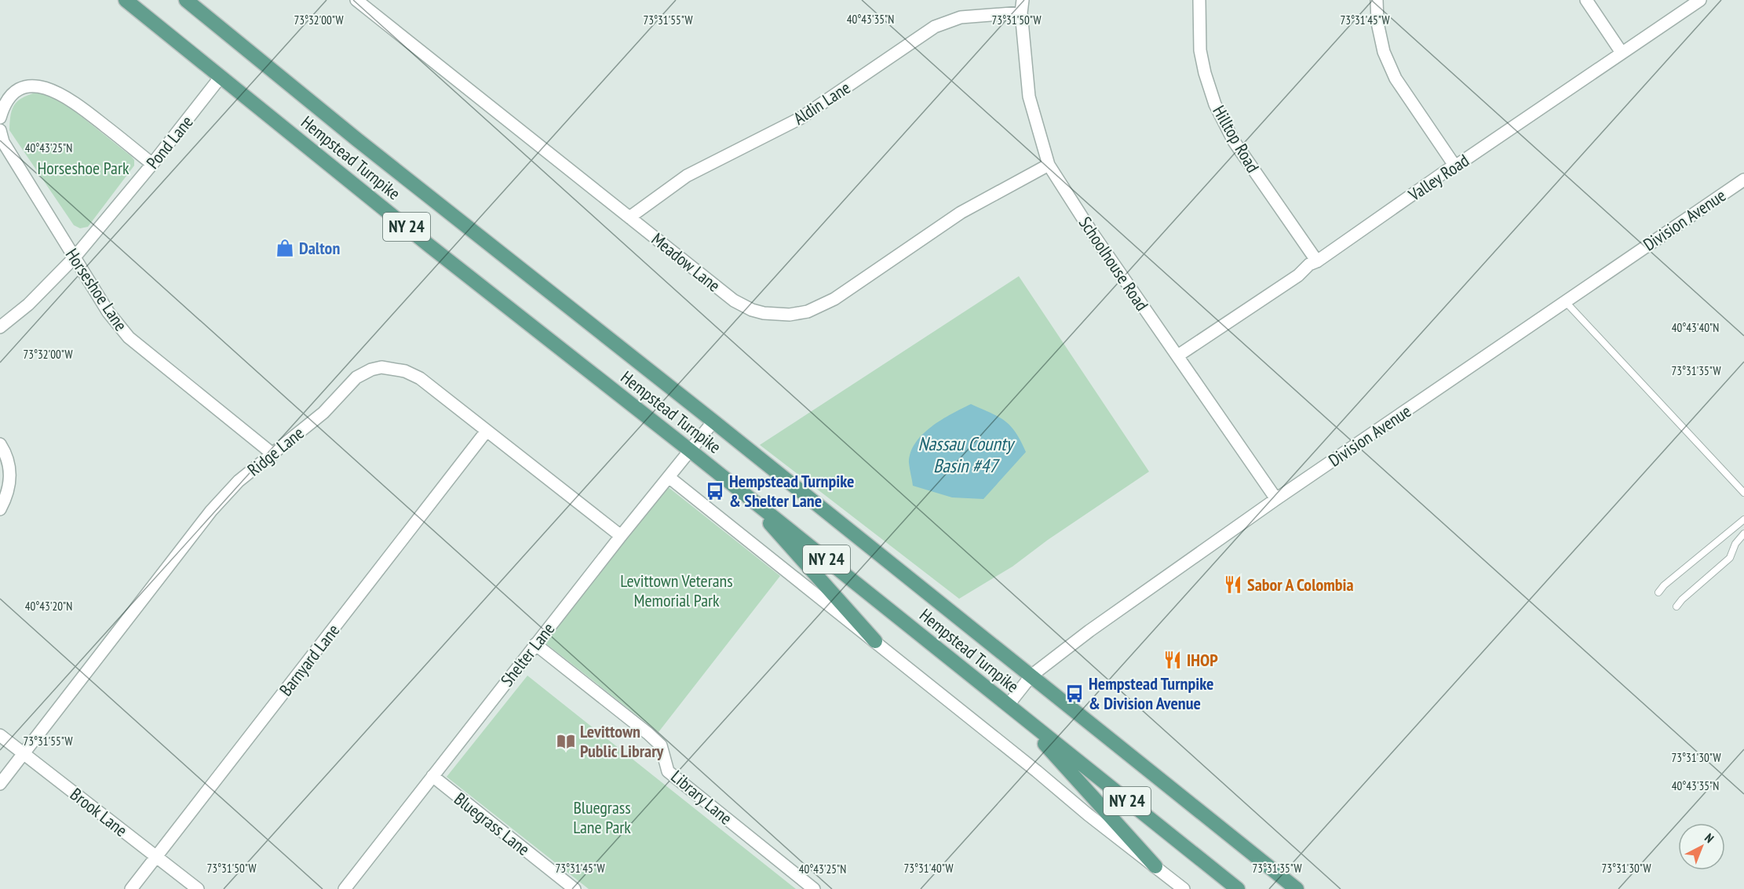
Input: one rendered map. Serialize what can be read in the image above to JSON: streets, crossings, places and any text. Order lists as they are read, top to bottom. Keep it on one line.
{"streets":{"main road":["Hempstead Turnpike","NY 24"],"street":["Aldin Lane","Hilltop Road","Pond Lane","Valley Road","Division Avenue","Meadow Lane","Schoolhouse Road","Horseshoe Lane","Ridge Lane","Shelter Lane","Barnyard Lane","Library Lane","Brook Lane","Bluegrass Lane"]},"crossings":[["Aldin Lane","Meadow Lane"],["Aldin Lane","Schoolhouse Road"],["Hilltop Road","Valley Road"],["Pond Lane","Hempstead Turnpike"],["Pond Lane","Horseshoe Lane"],["Hempstead Turnpike","Division Avenue"],["Hempstead Turnpike","Shelter Lane"],["Valley Road","Schoolhouse Road"],["Division Avenue","Schoolhouse Road"],["Meadow Lane","Schoolhouse Road"],["Horseshoe Lane","Ridge Lane"],["Ridge Lane","Shelter Lane"],["Ridge Lane","Barnyard Lane"],["Ridge Lane","Brook Lane"],["Shelter Lane","Library Lane"],["Shelter Lane","Bluegrass Lane"],["Barnyard Lane","Brook Lane"]],"water":["Nassau County Basin #47"],"parks":["Horseshoe Park","Levittown Veterans Memorial Park","Bluegrass Lane Park"],"places":{"shop":["Dalton"],"bus stop":["Hempstead Turnpike & Shelter Lane","Hempstead Turnpike & Division Avenue"],"restaurant":["Sabor A Colombia","IHOP"],"library":["Levittown Public Library"]},"north":"top right","coordinates":["40°43'35\"N","73°32'00\"W","73°31'55\"W","73°31'50\"W","73°31'45\"W","40°43'25\"N","40°43'40\"N","73°31'35\"W","40°43'20\"N","73°31'30\"W","73°31'40\"W"]}
